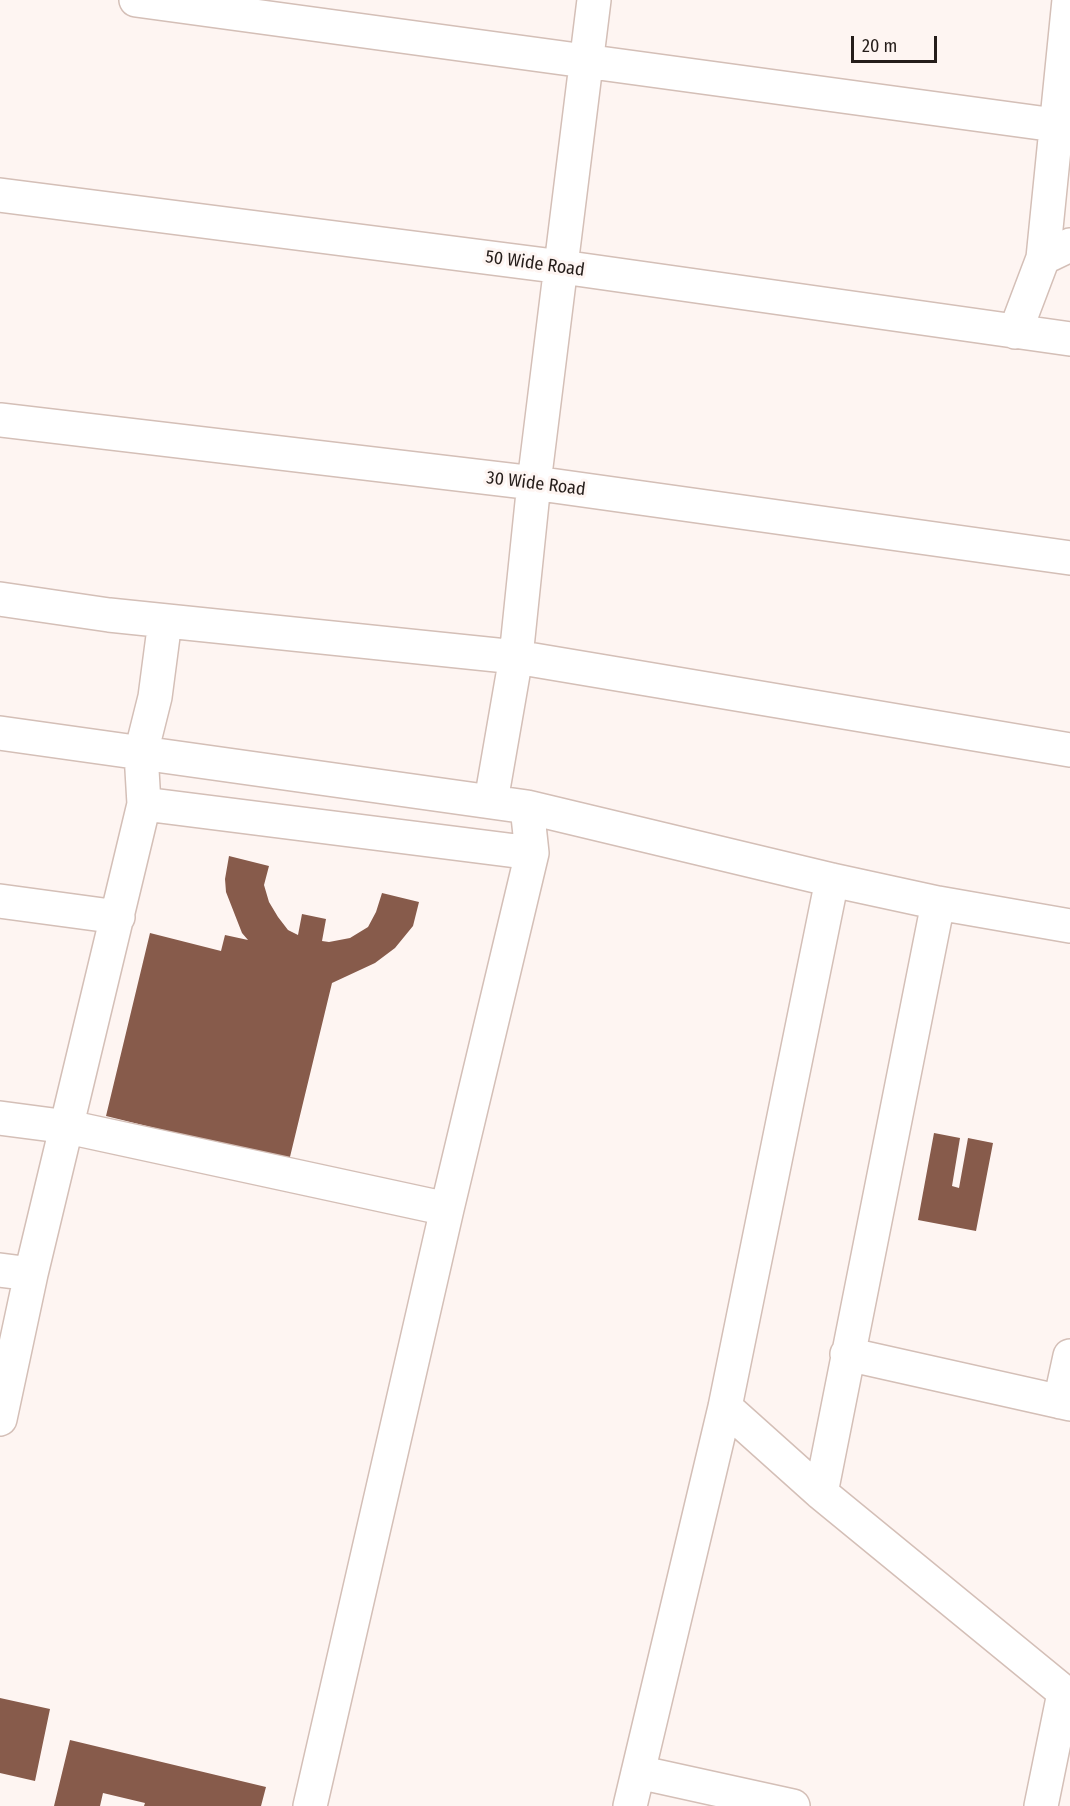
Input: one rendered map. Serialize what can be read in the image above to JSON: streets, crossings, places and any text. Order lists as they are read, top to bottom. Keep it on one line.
{"streets":{"street":["50 Wide Road","30 Wide Road"]},"scale_bar":"20 m"}
